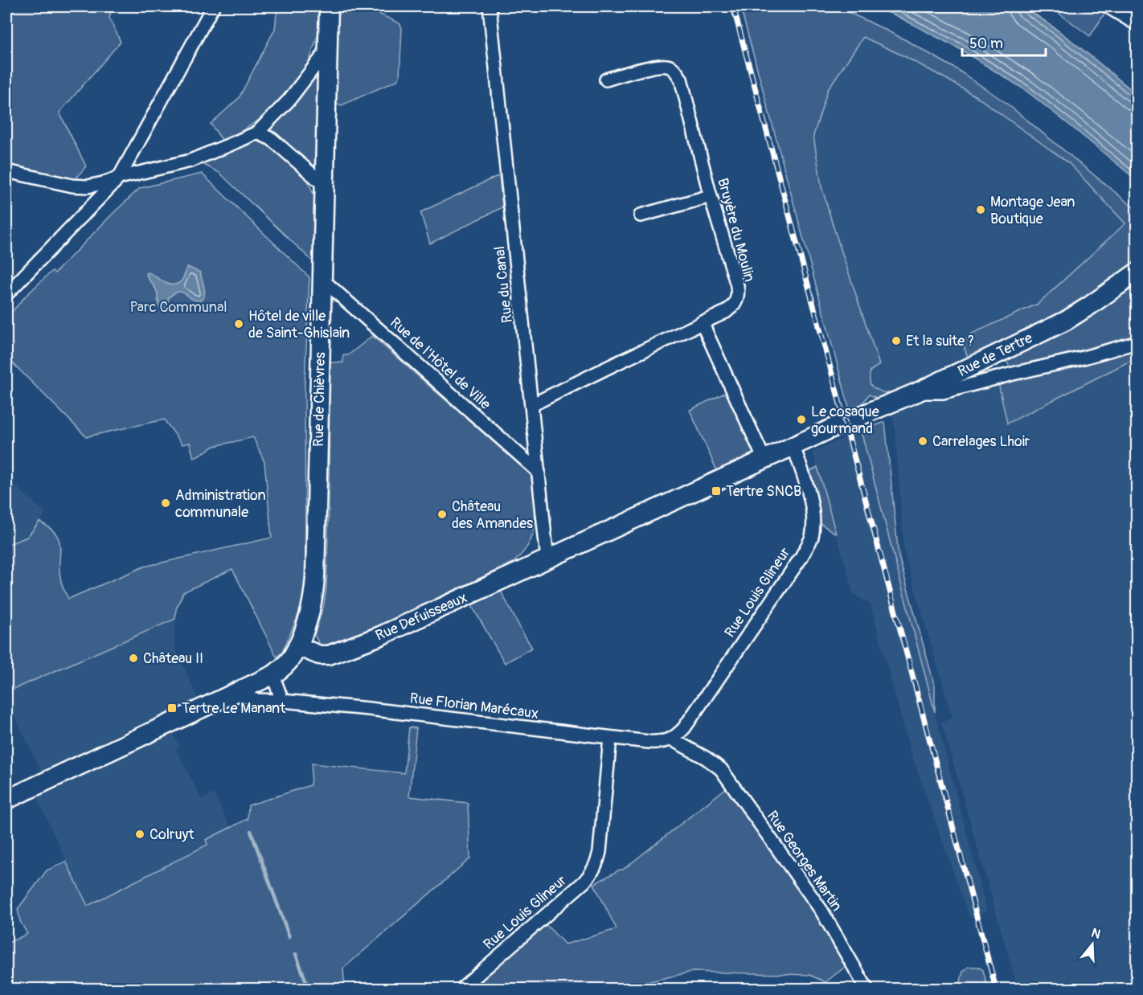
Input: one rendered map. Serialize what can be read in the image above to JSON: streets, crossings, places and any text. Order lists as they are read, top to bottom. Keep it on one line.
{"streets":{"street":["Bruyère du Moulin","Rue du Canal","Rue de Tertre","Rue de l'Hôtel de Ville","Rue de Chièvres","Rue Louis Glineur","Rue Defuisseaux","Rue Florian Marécaux","Rue Georges Martin"]},"crossings":[["Bruyère du Moulin","Rue du Canal"],["Rue du Canal","Rue de l'Hôtel de Ville"],["Rue du Canal","Rue Defuisseaux"],["Rue de Tertre","Rue Defuisseaux"],["Rue de l'Hôtel de Ville","Rue de Chièvres"],["Rue Louis Glineur","Rue Defuisseaux"],["Rue Louis Glineur","Rue Florian Marécaux"],["Rue Louis Glineur","Rue Georges Martin"],["Rue Florian Marécaux","Rue Georges Martin"]],"parks":["Parc Communal"],"places":{"other":["Montage Jean Boutique","Hôtel de ville de Saint-Ghislain","Et la suite ?","Le cosaque gourmand","Carrelages Lhoir","Administration communale","Château des Amandes","Château II","Colruyt"],"transit":["Tertre SNCB","Tertre Le Manant"]},"scale_bar":"50 m","north":"top"}
